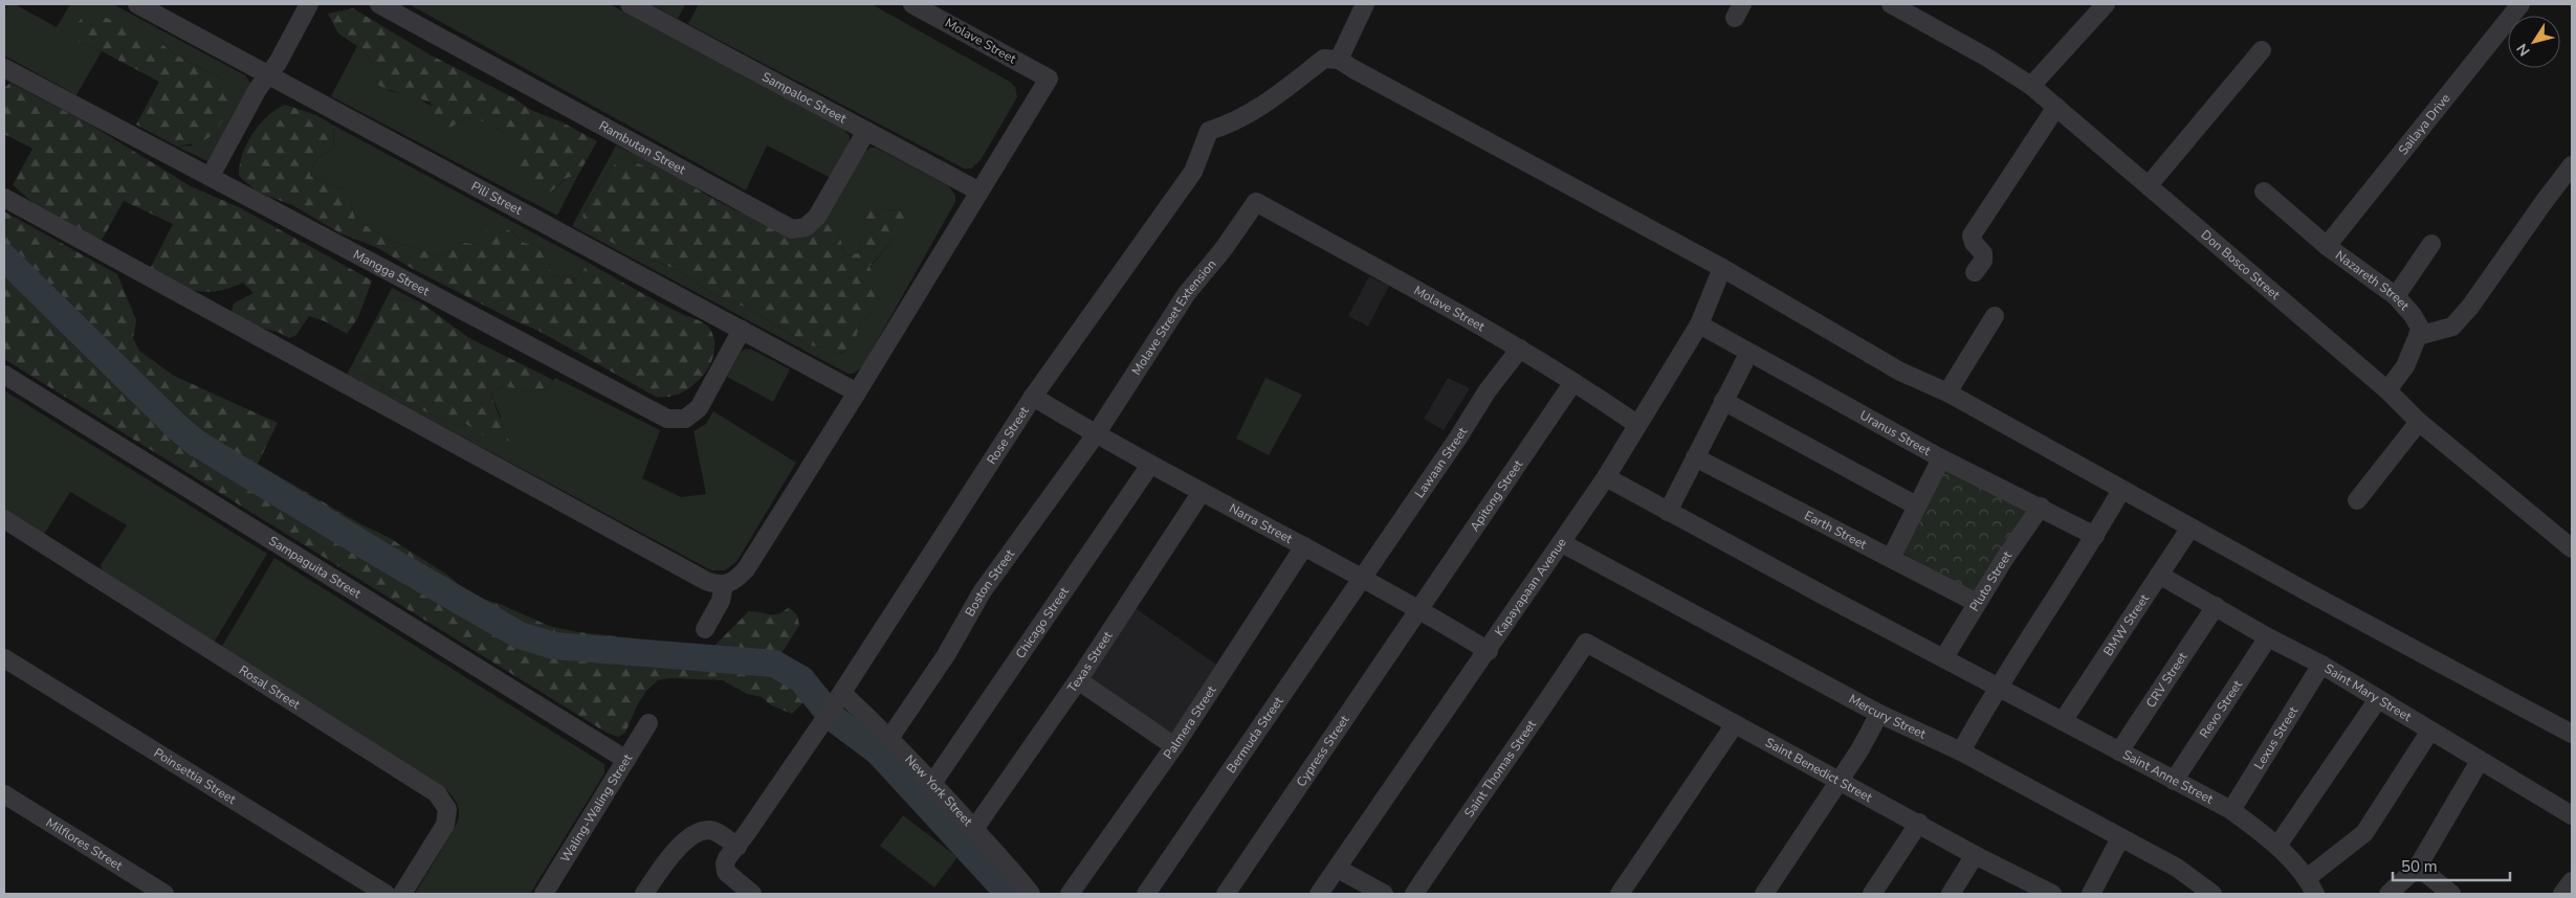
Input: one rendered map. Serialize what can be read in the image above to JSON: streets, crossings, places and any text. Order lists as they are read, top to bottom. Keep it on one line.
{"streets":{"street":["Molave Street","Sampaloc Street","Sailaya Drive","Rambutan Street","Pili Street","Don Bosco Street","Mangga Street","Nazareth Street","Molave Street Extension","Uranus Street","Rose Street","Lawaan Street","Apitong Street","Narra Street","Earth Street","Sampaguita Street","Pluto Street","Boston Street","Kapayapaan Avenue","Chicago Street","BMW Street","Texas Street","CRV Street","Rosal Street","Saint Mary Street","Revo Street","Mercury Street","Palmera Street","Bermuda Street","Lexus Street","Cypress Street","Saint Thomas Street","Saint Benedict Street","Poinsettia Street","Saint Anne Street","New York Street","Waling-Waling Street","Milflores Street"]},"crossings":[["Molave Street","Sampaloc Street"],["Molave Street","Molave Street Extension"],["Molave Street","Lawaan Street"],["Molave Street","Apitong Street"],["Molave Street","Kapayapaan Avenue"],["Sampaloc Street","Rambutan Street"],["Sailaya Drive","Nazareth Street"],["Pili Street","Mangga Street"],["Molave Street Extension","Narra Street"],["Molave Street Extension","Boston Street"],["Uranus Street","Pluto Street"],["Uranus Street","Kapayapaan Avenue"],["Rose Street","Narra Street"],["Rose Street","New York Street"],["Lawaan Street","Narra Street"],["Lawaan Street","Bermuda Street"],["Apitong Street","Narra Street"],["Apitong Street","Cypress Street"],["Narra Street","Boston Street"],["Narra Street","Kapayapaan Avenue"],["Narra Street","Chicago Street"],["Narra Street","Texas Street"],["Narra Street","Palmera Street"],["Narra Street","Bermuda Street"],["Narra Street","Cypress Street"],["Earth Street","Pluto Street"],["Sampaguita Street","Waling-Waling Street"],["Pluto Street","Saint Anne Street"],["Boston Street","New York Street"],["Kapayapaan Avenue","Mercury Street"],["Kapayapaan Avenue","Saint Anne Street"],["Chicago Street","New York Street"],["BMW Street","Saint Mary Street"],["BMW Street","Saint Anne Street"],["Texas Street","New York Street"],["CRV Street","Saint Mary Street"],["CRV Street","Saint Anne Street"],["Saint Mary Street","Revo Street"],["Saint Mary Street","Lexus Street"],["Revo Street","Saint Anne Street"],["Lexus Street","Saint Anne Street"],["Saint Thomas Street","Saint Benedict Street"]],"scale_bar":"50 m","north":"bottom left"}
